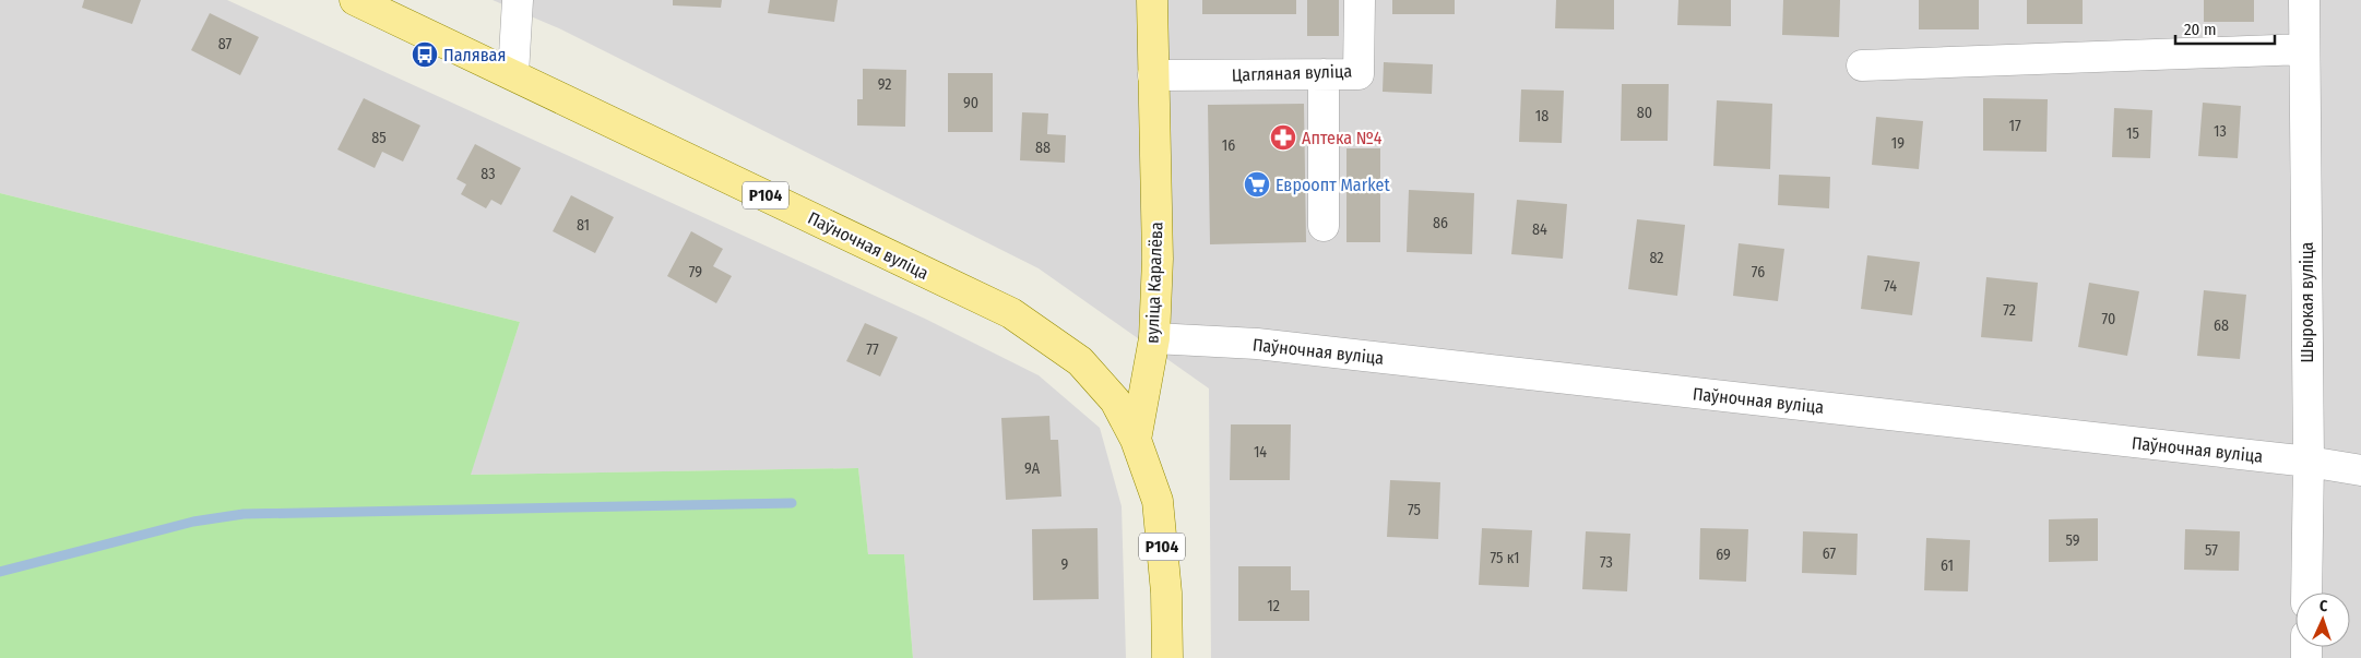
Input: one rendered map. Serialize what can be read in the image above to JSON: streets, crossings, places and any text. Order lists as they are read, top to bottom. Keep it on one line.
{"streets":{"main road":["Р104","Паўночная вуліца","вуліца Каралёва"],"street":["Цагляная вуліца","Шырокая вуліца"]},"crossings":[["Цагляная вуліца","вуліца Каралёва"],["Р104","Паўночная вуліца"],["Р104","вуліца Каралёва"],["Паўночная вуліца","вуліца Каралёва"],["Паўночная вуліца","Шырокая вуліца"]],"places":{"bus stop":["Палявая"],"pharmacy":["Аптека №4"],"supermarket":["Евроопт Market"]},"house_numbers":["87","92","90","80","18","17","13","15","85","19","16","88","83","86","81","84","82","79","76","74","72","70","68","77","14","9А","75","59","57","67","69","75 к1","73","9","61","12"],"scale_bar":"20 m","north":"top"}
